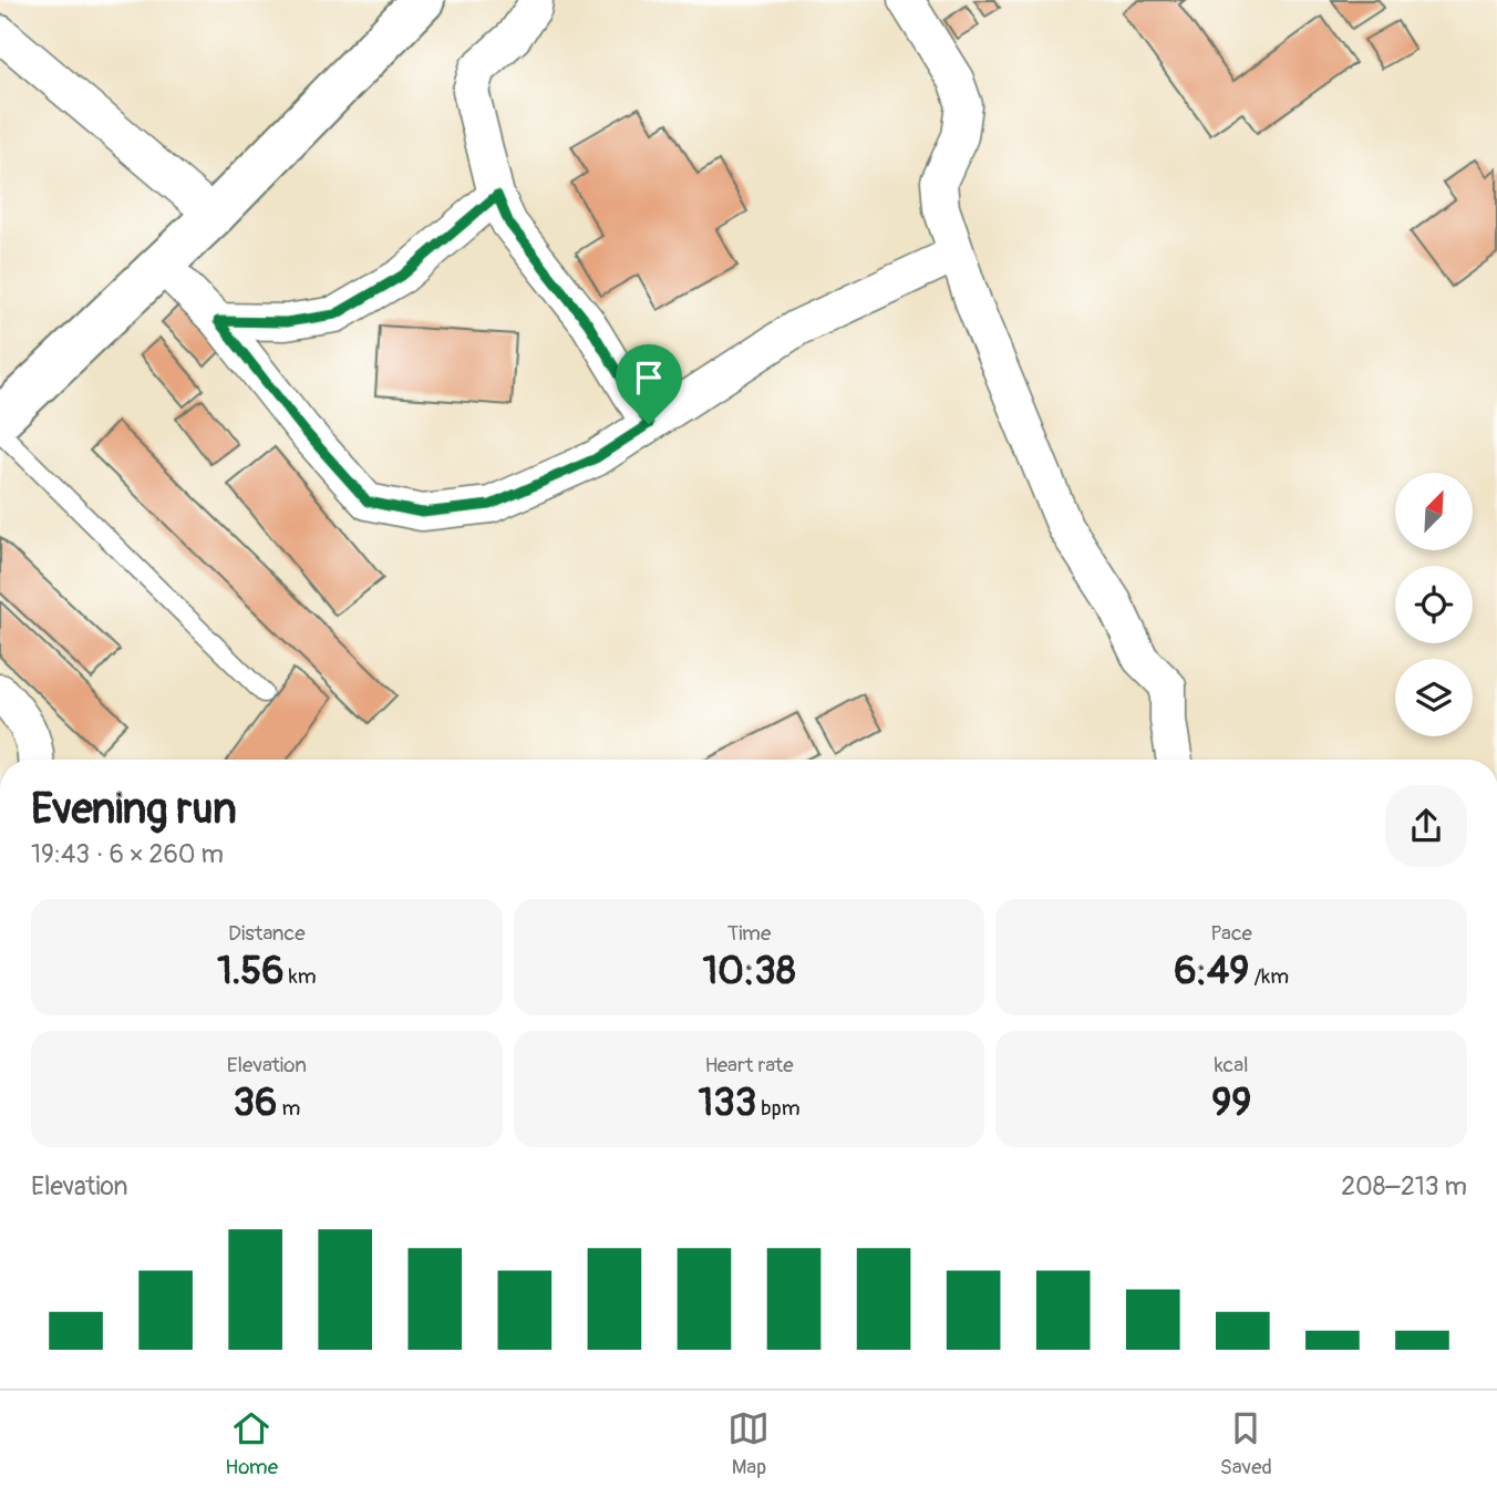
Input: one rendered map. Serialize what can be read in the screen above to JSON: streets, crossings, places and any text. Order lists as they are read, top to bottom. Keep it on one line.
{"north":"top right","page":{"heading":["Evening run","19:43 · 6 × 260 m"],"stats":[["Distance","1.56 km"],["Time","10:38"],["Pace","6:49 /km"],["Elevation","36 m"],["Heart rate","133 bpm"],["kcal","99"]],"chart":["Elevation","208–213 m"],"tabs":["Home","Map","Saved"]}}
